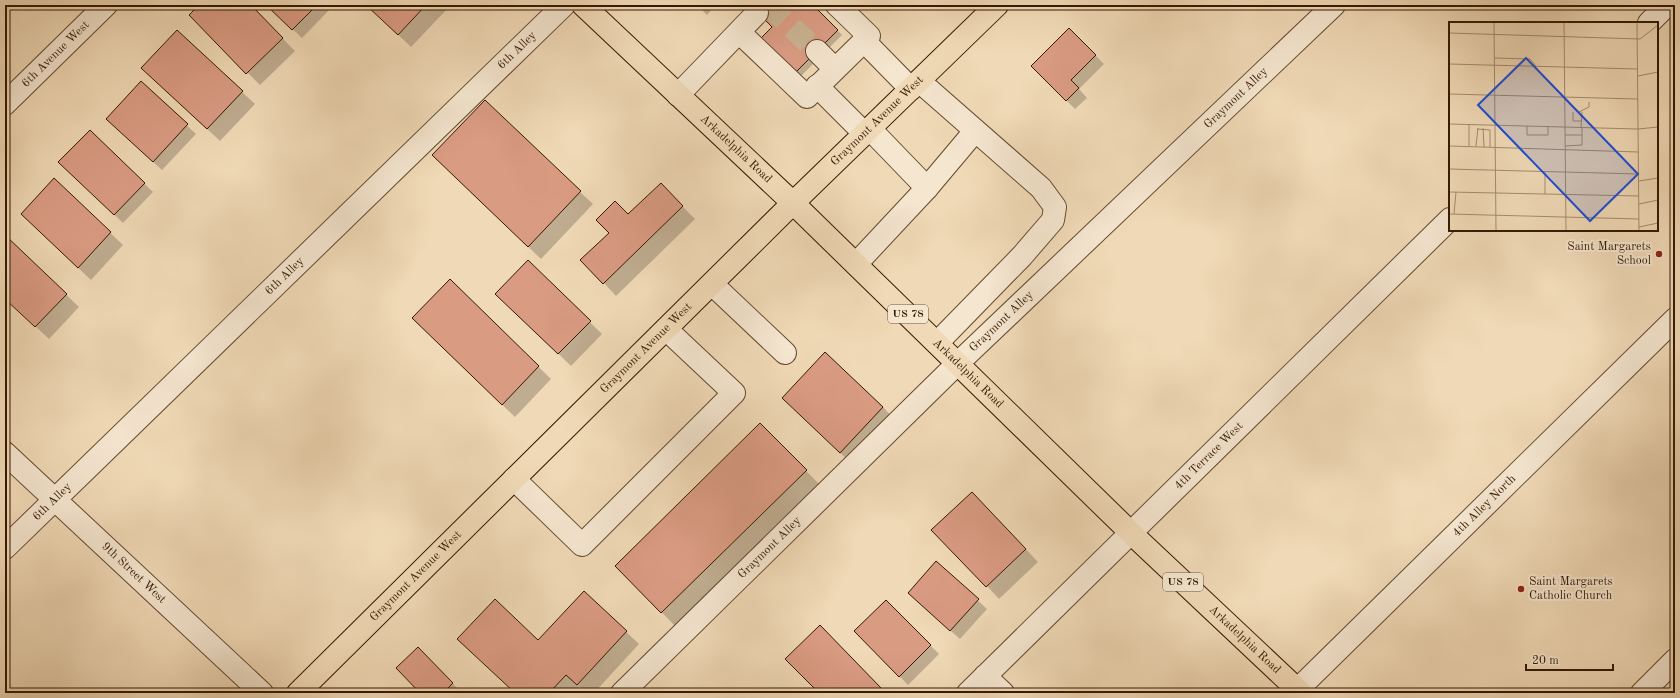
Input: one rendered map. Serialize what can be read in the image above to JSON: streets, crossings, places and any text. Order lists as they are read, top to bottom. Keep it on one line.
{"streets":{"main road":["Graymont Avenue West","Arkadelphia Road","US 78"],"street":["6th Alley","6th Avenue West","Graymont Alley","4th Terrace West","4th Alley North","9th Street West"]},"crossings":[["6th Alley","9th Street West"],["Graymont Alley","Arkadelphia Road"],["Graymont Avenue West","Arkadelphia Road"],["Arkadelphia Road","4th Terrace West"],["Arkadelphia Road","4th Alley North"]],"places":["Saint Margarets School","Saint Margarets Catholic Church"],"scale_bar":"20 m"}
